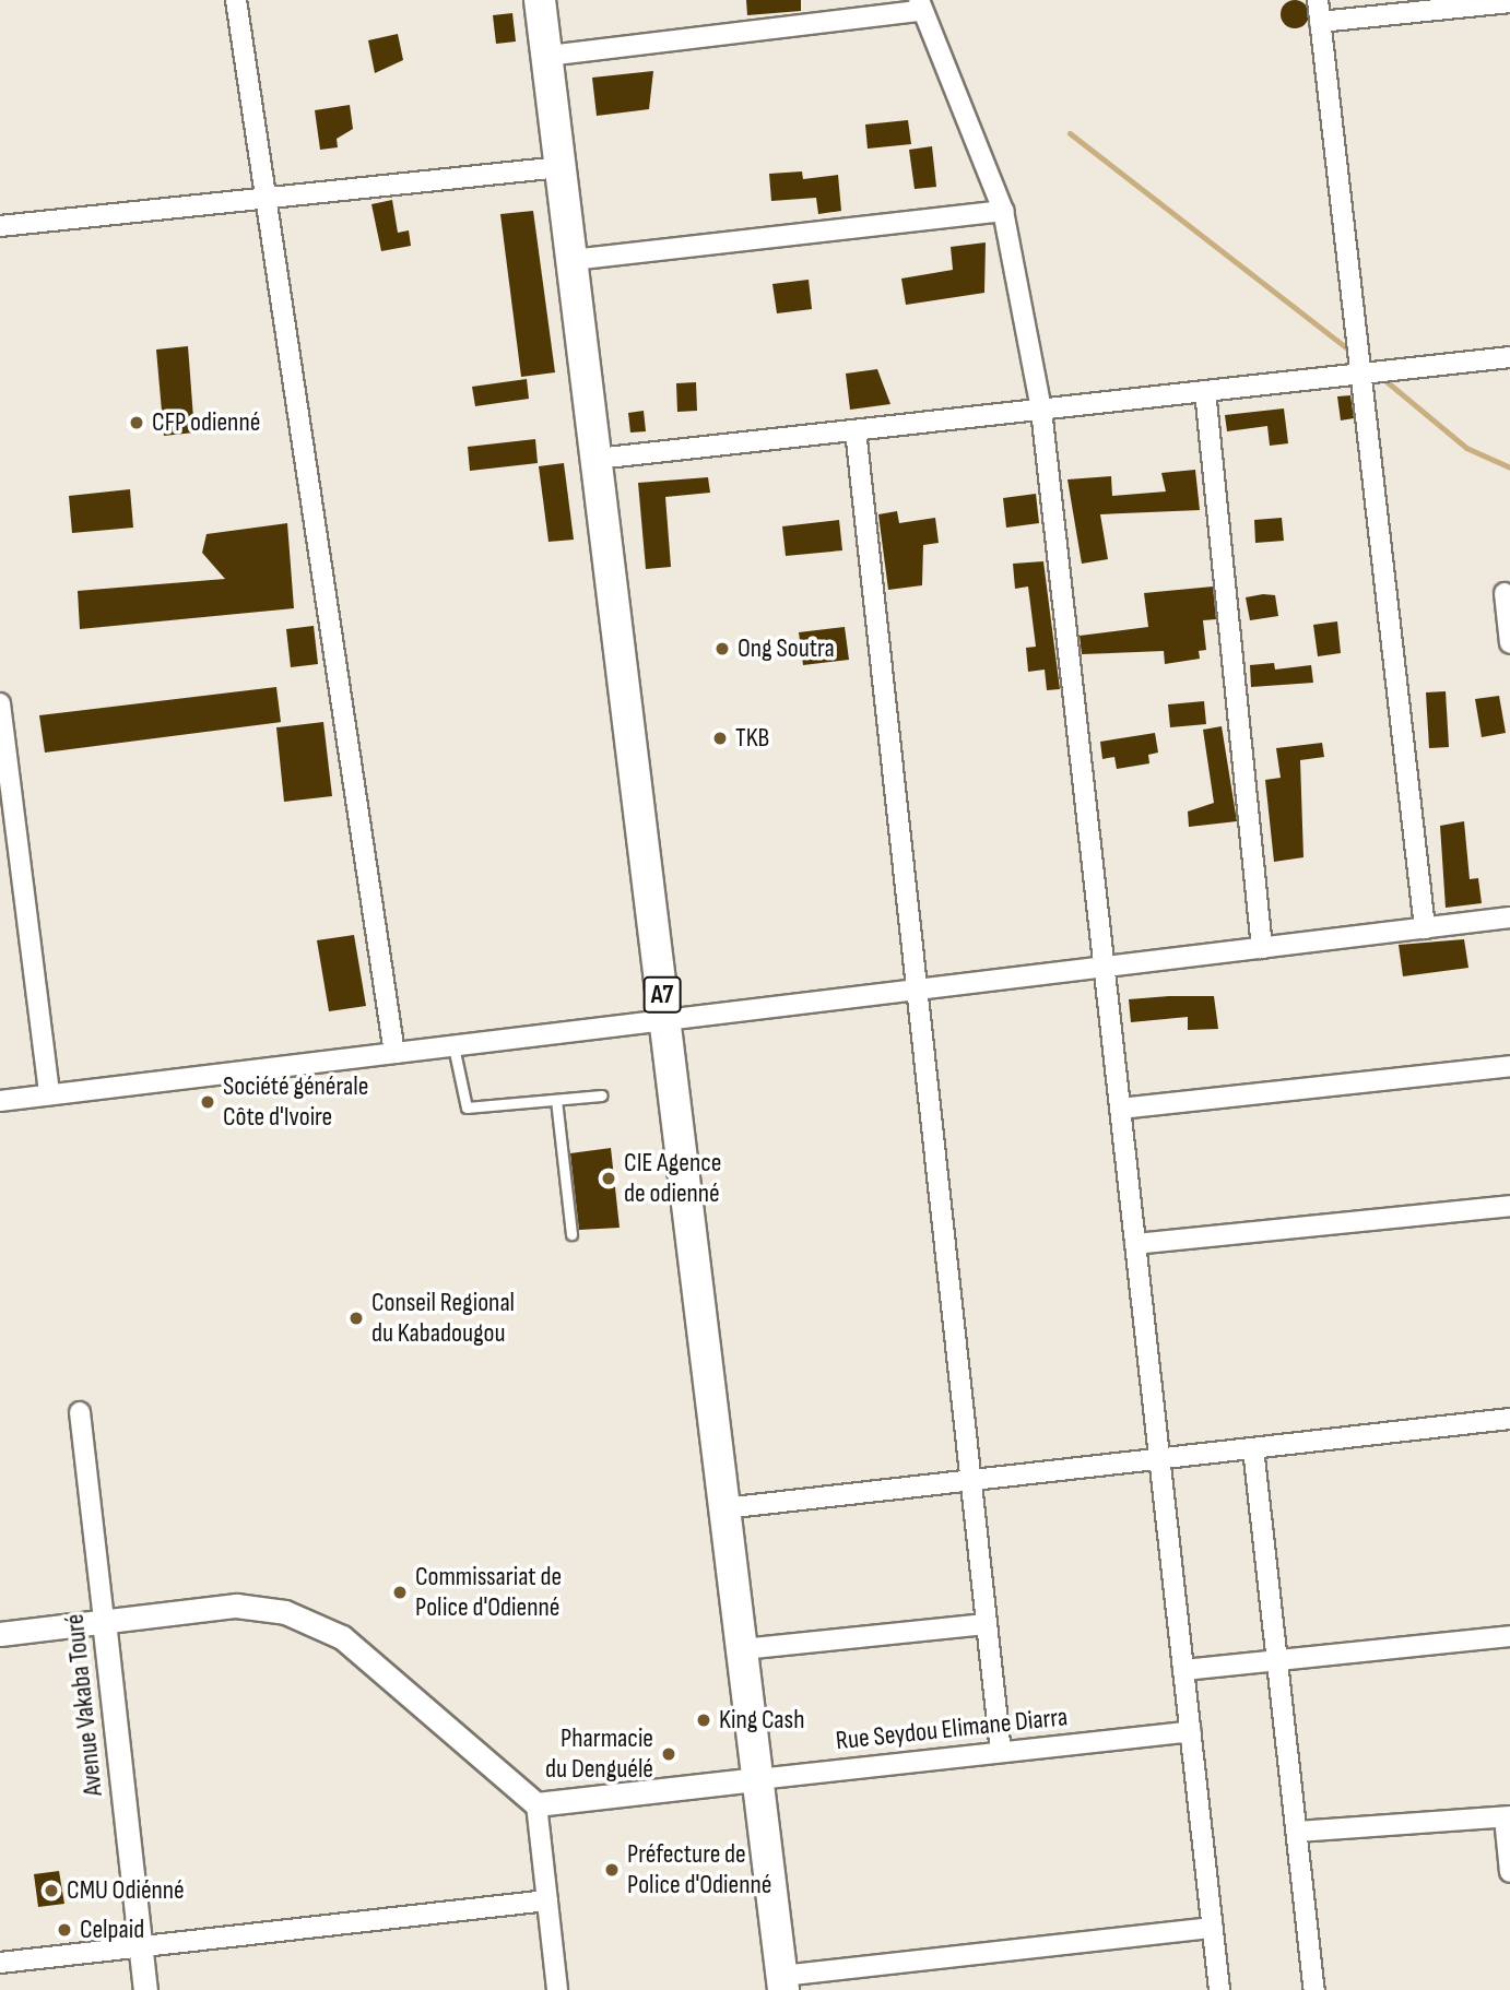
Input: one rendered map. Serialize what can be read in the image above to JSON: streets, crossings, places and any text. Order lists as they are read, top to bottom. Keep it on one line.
{"streets":{"main road":["A7"],"street":["Avenue Vakaba Touré","Rue Seydou Elimane Diarra"]},"crossings":[["A7","Rue Seydou Elimane Diarra"]],"places":["CFP odienné","Ong Soutra","TKB","Société générale Côte d'Ivoire","CIE Agence de odienné","Conseil Regional du Kabadougou","Commissariat de Police d'Odienné","King Cash","Pharmacie du Denguélé","Préfecture de Police d'Odienné","CMU Odiénné","Celpaid"]}
